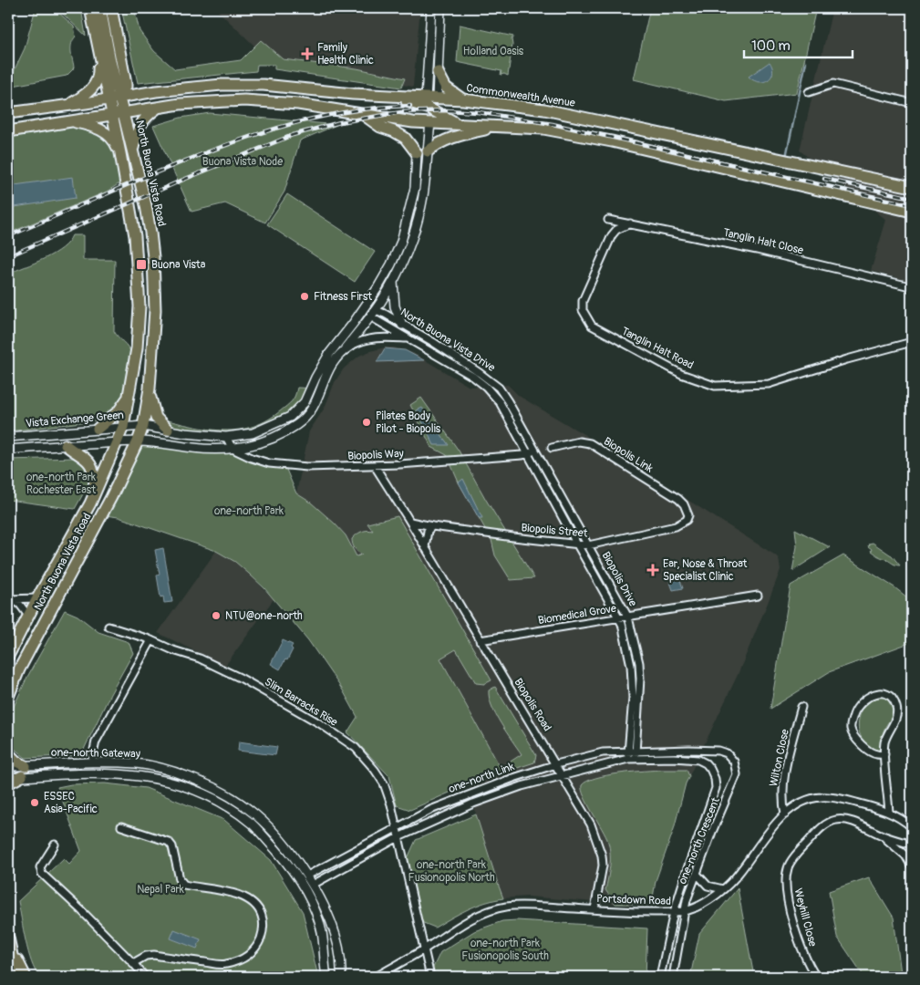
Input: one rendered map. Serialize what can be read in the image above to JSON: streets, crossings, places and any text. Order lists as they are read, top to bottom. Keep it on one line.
{"streets":{"main road":["Commonwealth Avenue","North Buona Vista Road"],"street":["Tanglin Halt Close","North Buona Vista Drive","Tanglin Halt Road","Vista Exchange Green","Biopolis Way","Biopolis Link","Biopolis Street","Biopolis Drive","Biomedical Grove","Slim Barracks Rise","Biopolis Road","one-north Gateway","Wilton Close","one-north Link","one-north Crescent","Portsdown Road","Weyhill Close"]},"crossings":[["North Buona Vista Road","North Buona Vista Drive"],["North Buona Vista Road","Vista Exchange Green"],["Tanglin Halt Close","Tanglin Halt Road"],["North Buona Vista Drive","Biopolis Way"],["North Buona Vista Drive","Biopolis Drive"],["Biopolis Way","Biopolis Drive"],["Biopolis Link","Biopolis Street"],["Biopolis Street","Biopolis Drive"],["Biopolis Street","Biopolis Road"],["Biopolis Drive","Biomedical Grove"],["Biopolis Drive","one-north Link"],["Biomedical Grove","Biopolis Road"],["Slim Barracks Rise","one-north Link"],["Slim Barracks Rise","Portsdown Road"],["Biopolis Road","one-north Link"],["Biopolis Road","Portsdown Road"],["one-north Gateway","one-north Link"],["Wilton Close","Portsdown Road"],["one-north Link","one-north Crescent"],["one-north Crescent","Portsdown Road"]],"parks":["Holland Oasis","Buona Vista Node","one-north Park Rochester East","one-north Park","one-north Park Fusionopolis North","Nepal Park","one-north Park Fusionopolis South"],"places":{"health":["Family Health Clinic","Ear, Nose & Throat Specialist Clinic"],"transit":["Buona Vista"],"other":["Fitness First","Pilates Body Pilot - Biopolis","NTU@one-north","ESSEC Asia-Pacific"]},"scale_bar":"100 m"}
